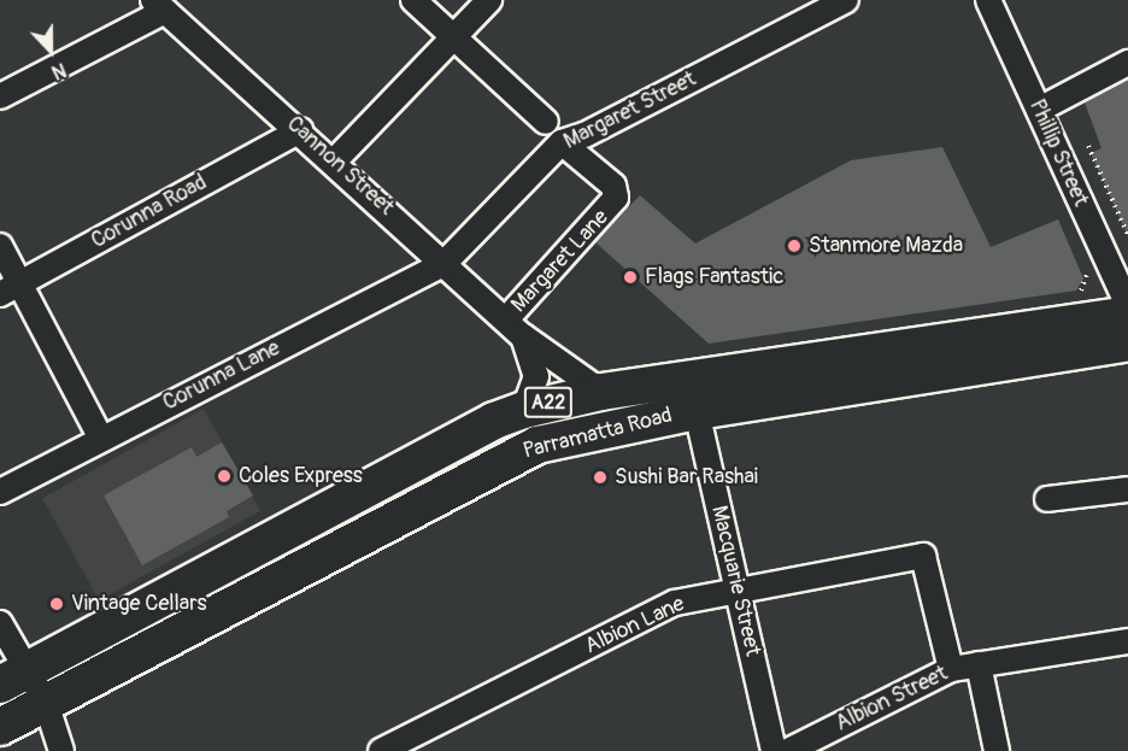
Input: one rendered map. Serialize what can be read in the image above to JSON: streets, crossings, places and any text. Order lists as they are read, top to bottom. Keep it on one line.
{"streets":{"highway":["A22","Parramatta Road"],"street":["Margaret Street","Phillip Street","Cannon Street","Corunna Road","Margaret Lane","Corunna Lane","Macquarie Street","Albion Lane","Albion Street"]},"crossings":[["Margaret Street","Cannon Street"],["Margaret Street","Margaret Lane"],["Margaret Street","Corunna Lane"],["Cannon Street","Corunna Road"],["Cannon Street","Margaret Lane"],["Cannon Street","Corunna Lane"],["Cannon Street","Parramatta Road"],["Parramatta Road","Macquarie Street"],["Macquarie Street","Albion Lane"],["Albion Lane","Albion Street"]],"places":["Stanmore Mazda","Flags Fantastic","Coles Express","Sushi Bar Rashai","Vintage Cellars"],"north":"bottom"}
